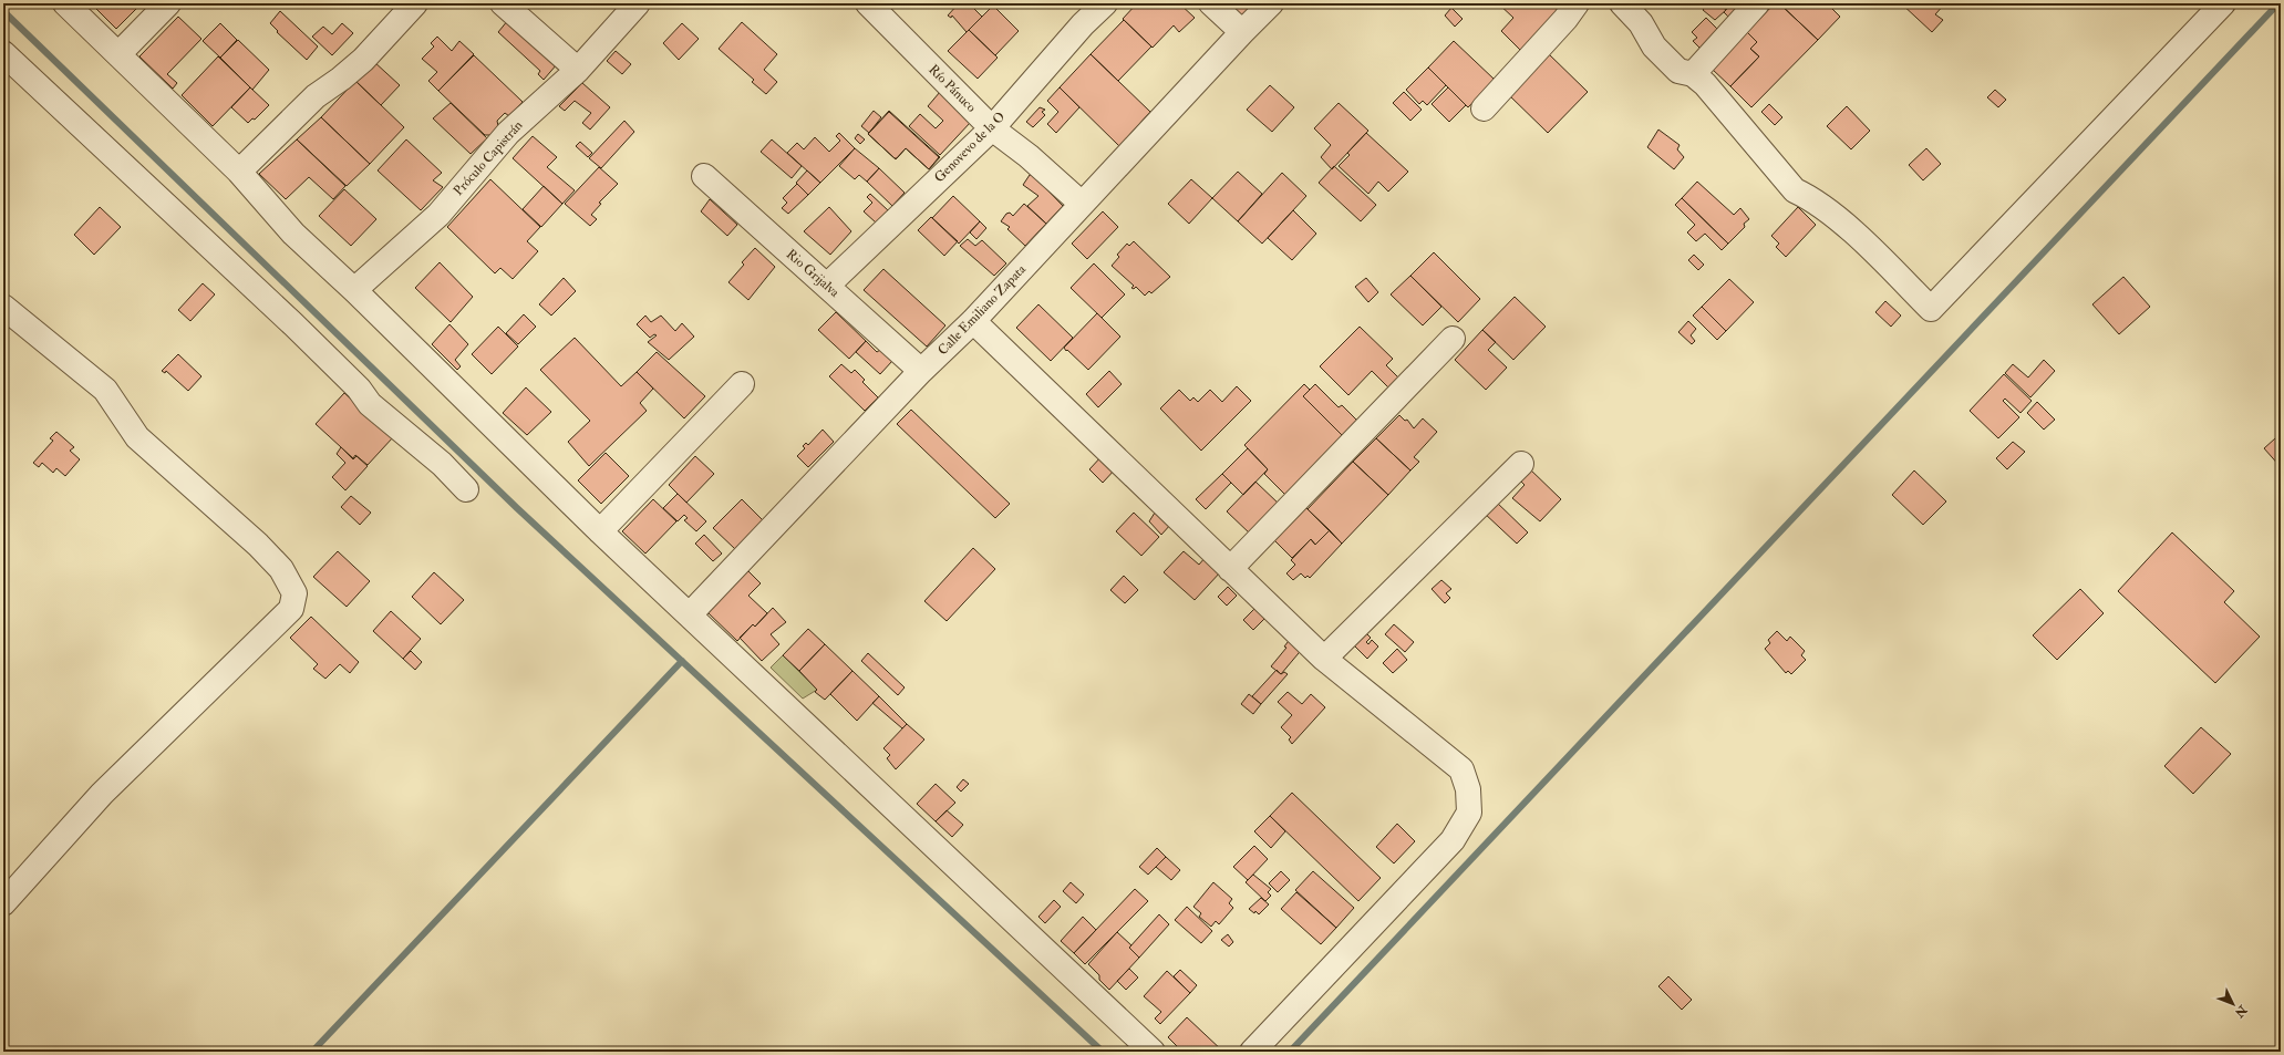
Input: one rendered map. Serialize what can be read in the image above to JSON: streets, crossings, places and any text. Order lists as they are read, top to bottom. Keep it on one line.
{"streets":{"street":["Río Pánuco","Genovevo de la O","Próculo Capistrán","Rio Grijalva","Calle Emiliano Zapata"]},"crossings":[["Río Pánuco","Genovevo de la O"],["Río Pánuco","Calle Emiliano Zapata"],["Genovevo de la O","Rio Grijalva"],["Rio Grijalva","Calle Emiliano Zapata"]],"north":"bottom right"}
